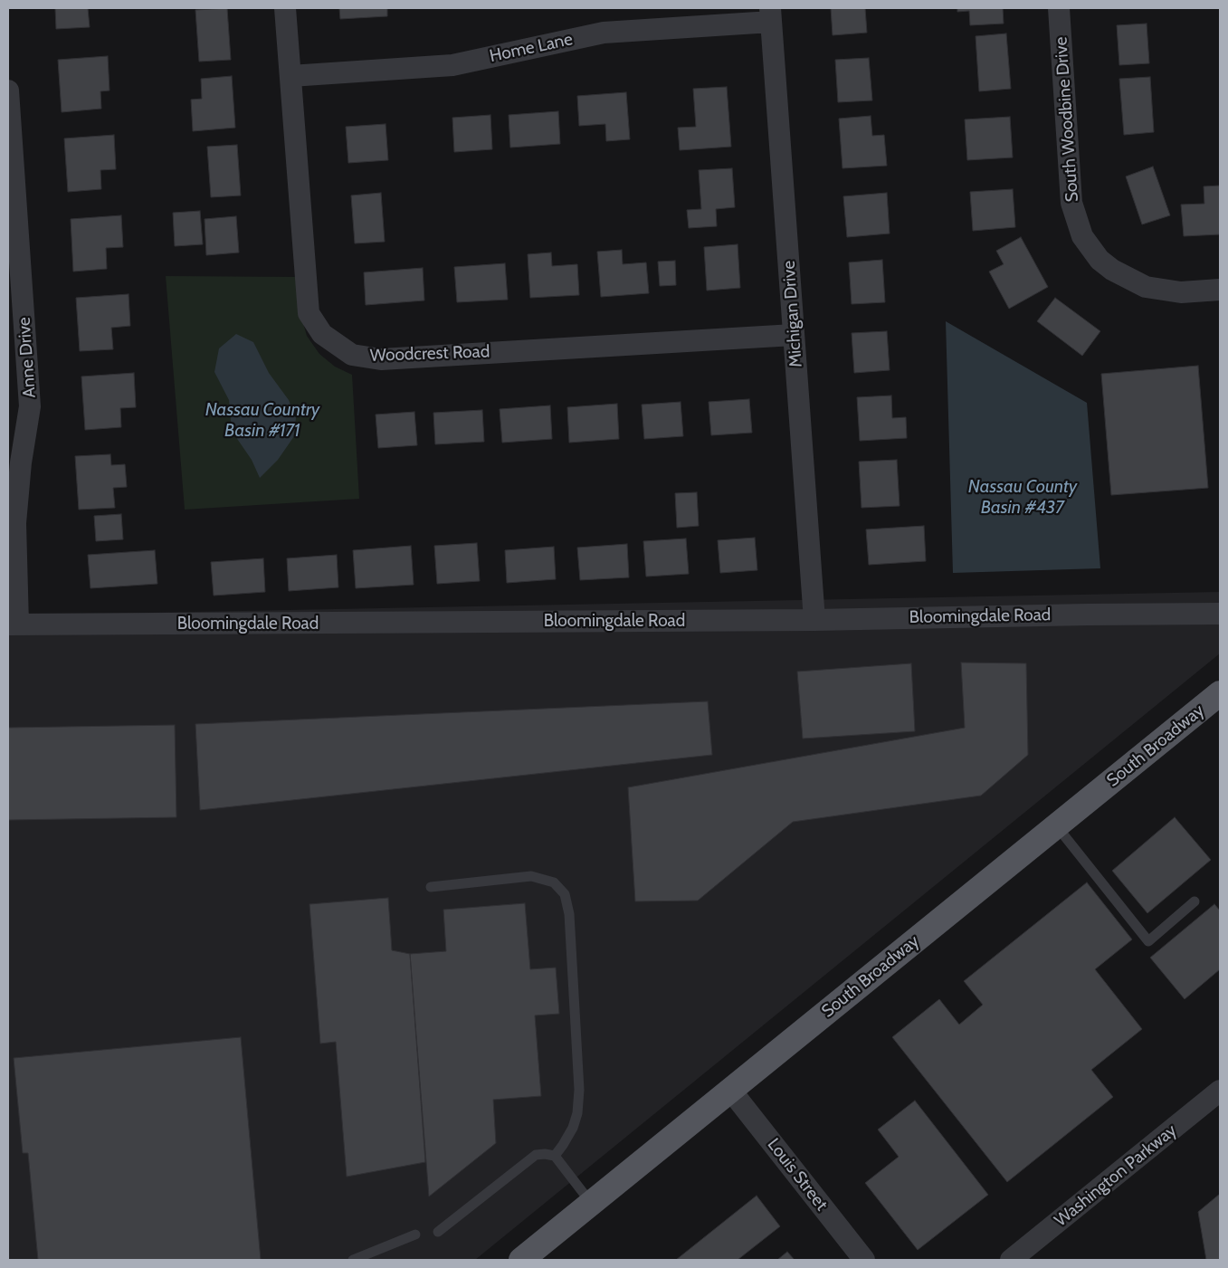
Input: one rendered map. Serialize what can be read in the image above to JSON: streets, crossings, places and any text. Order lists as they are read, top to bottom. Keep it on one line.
{"streets":{"main road":["South Broadway"],"street":["Home Lane","South Woodbine Drive","Michigan Drive","Woodcrest Road","Anne Drive","Bloomingdale Road","Louis Street","Washington Parkway"]},"crossings":[["Home Lane","Michigan Drive"],["Home Lane","Woodcrest Road"],["Michigan Drive","Woodcrest Road"],["Michigan Drive","Bloomingdale Road"],["Anne Drive","Bloomingdale Road"],["South Broadway","Louis Street"]],"water":["Nassau Country Basin #171","Nassau County Basin #437"]}
